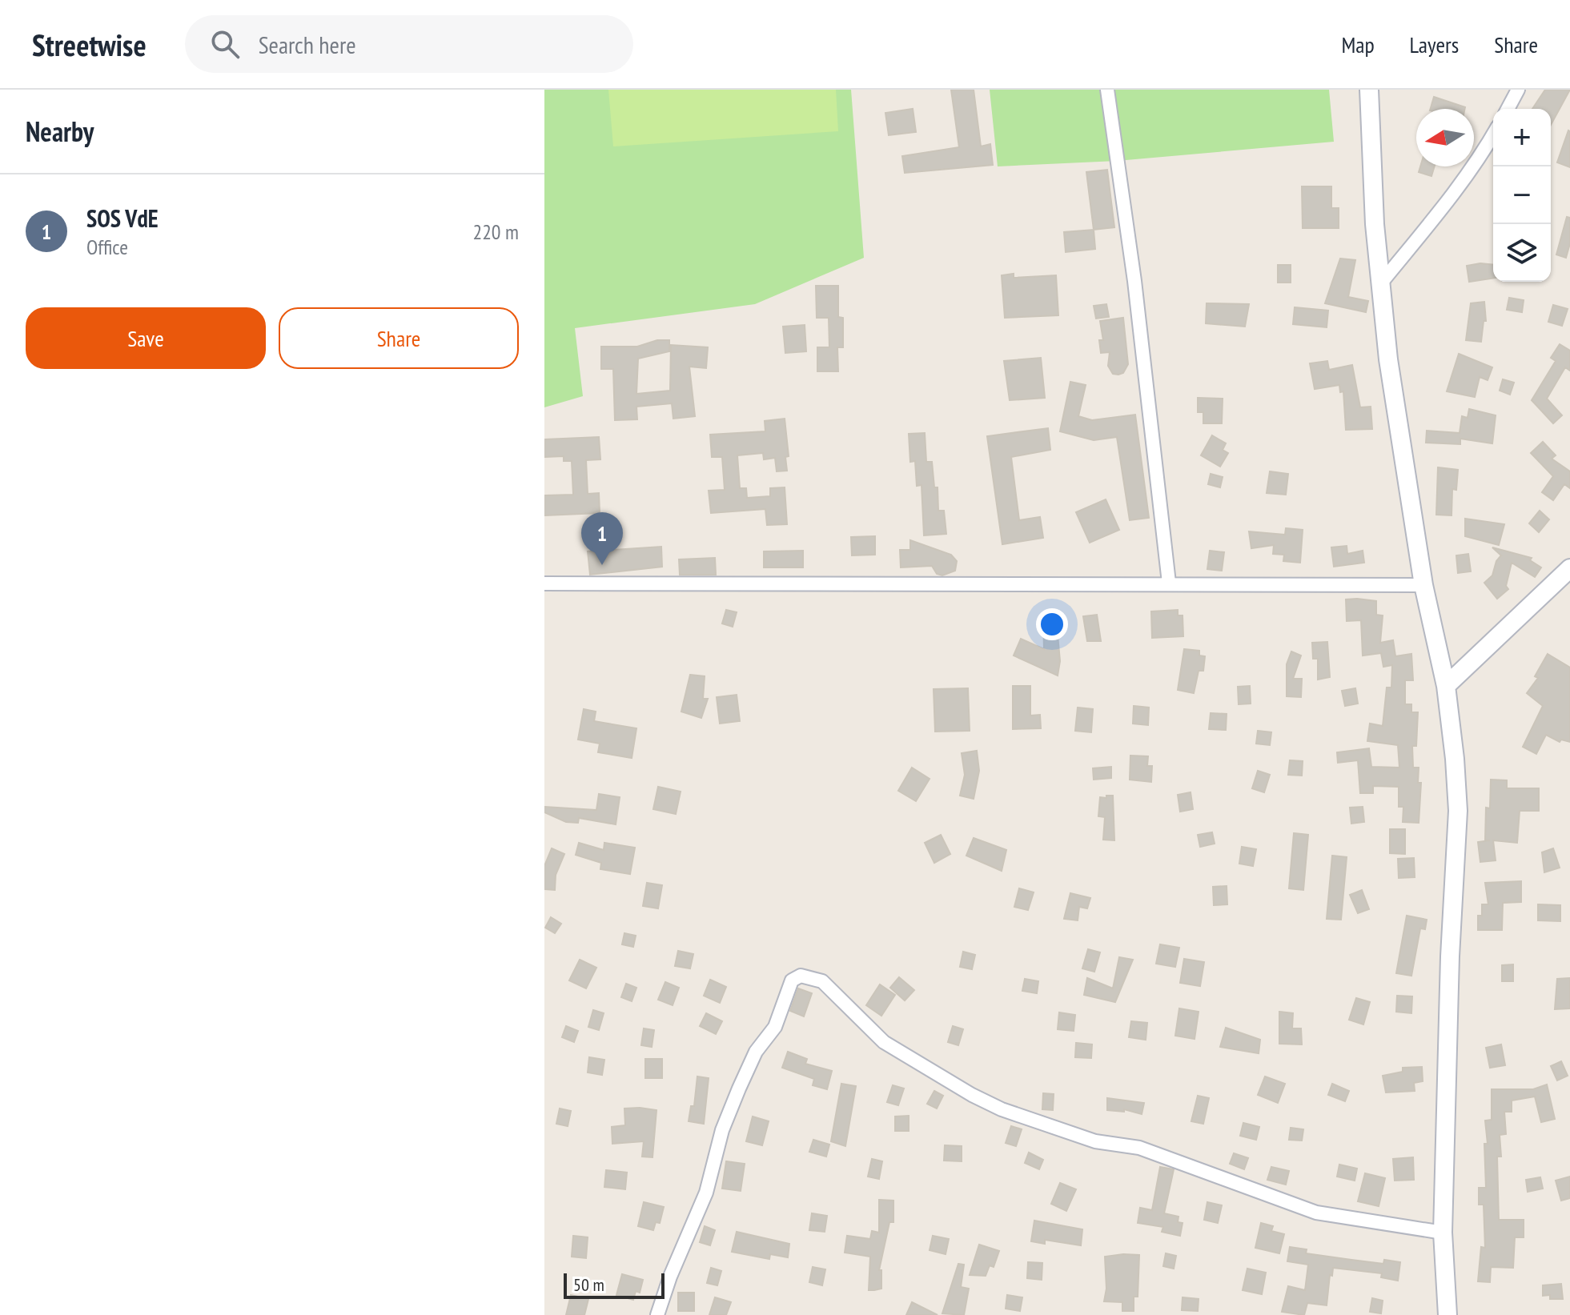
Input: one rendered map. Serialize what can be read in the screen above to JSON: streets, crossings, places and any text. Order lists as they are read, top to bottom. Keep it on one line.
{"scale_bar":"50 m","north":"left","page":{"header":"Streetwise","search":"Search here","nav":["Map","Layers","Share"],"heading":"Nearby","map_buttons":["+","−"],"list":[{"mark":"1","name":"SOS VdE","note":"Office","value":"220 m"}],"buttons":["Save","Share"],"pins":"1","scale":"50 m"}}
